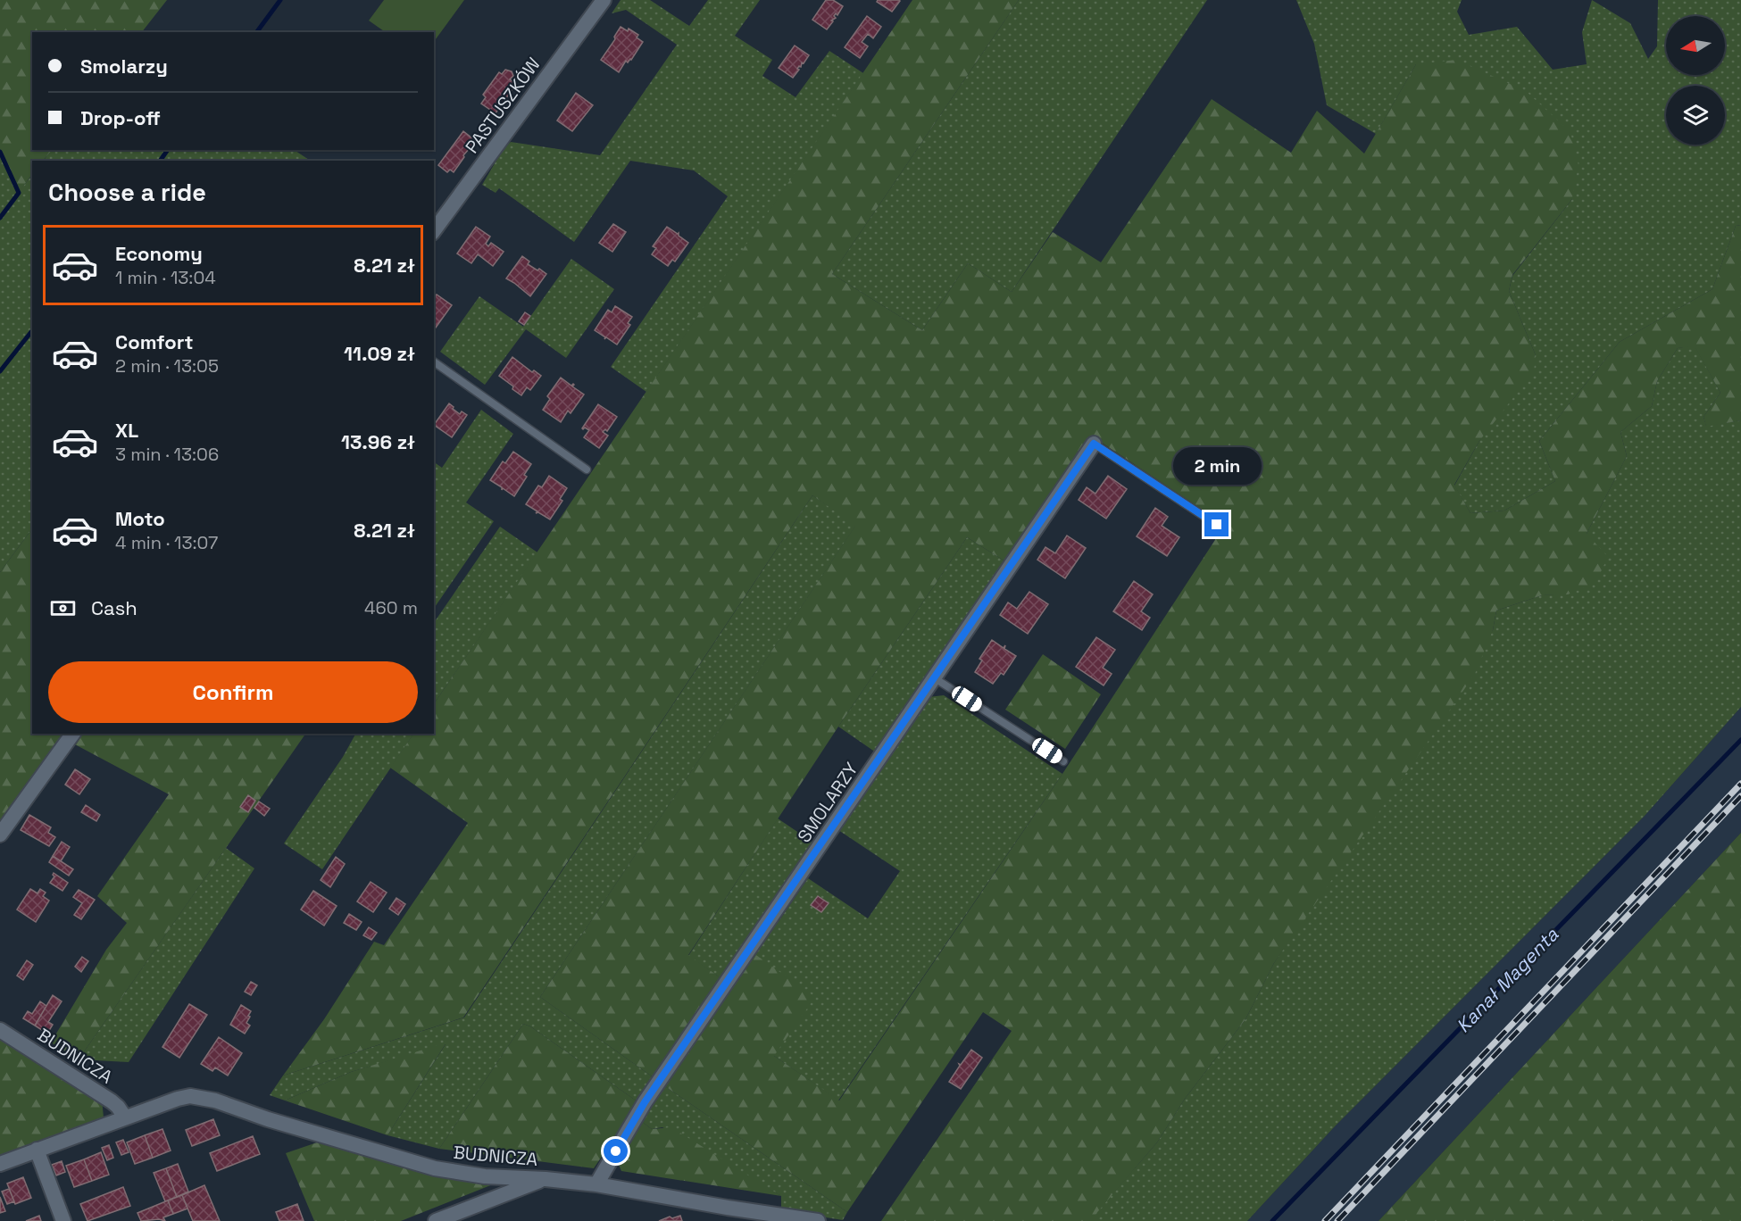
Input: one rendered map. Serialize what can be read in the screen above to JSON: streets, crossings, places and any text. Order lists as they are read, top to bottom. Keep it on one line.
{"streets":{"street":["PASTUSZKÓW","SMOLARZY","BUDNICZA"]},"crossings":[["SMOLARZY","BUDNICZA"]],"water":["Kanał Magenta"],"north":"left","page":{"banner":["Smolarzy","Drop-off"],"heading":"Choose a ride","list":[{"name":"Economy","note":"1 min · 13:04","value":"8.21 zł"},{"name":"Comfort","note":"2 min · 13:05","value":"11.09 zł"},{"name":"XL","note":"3 min · 13:06","value":"13.96 zł"},{"name":"Moto","note":"4 min · 13:07","value":"8.21 zł"}],"bubble":"2 min","pay":["Cash","460 m"],"buttons":"Confirm"}}
